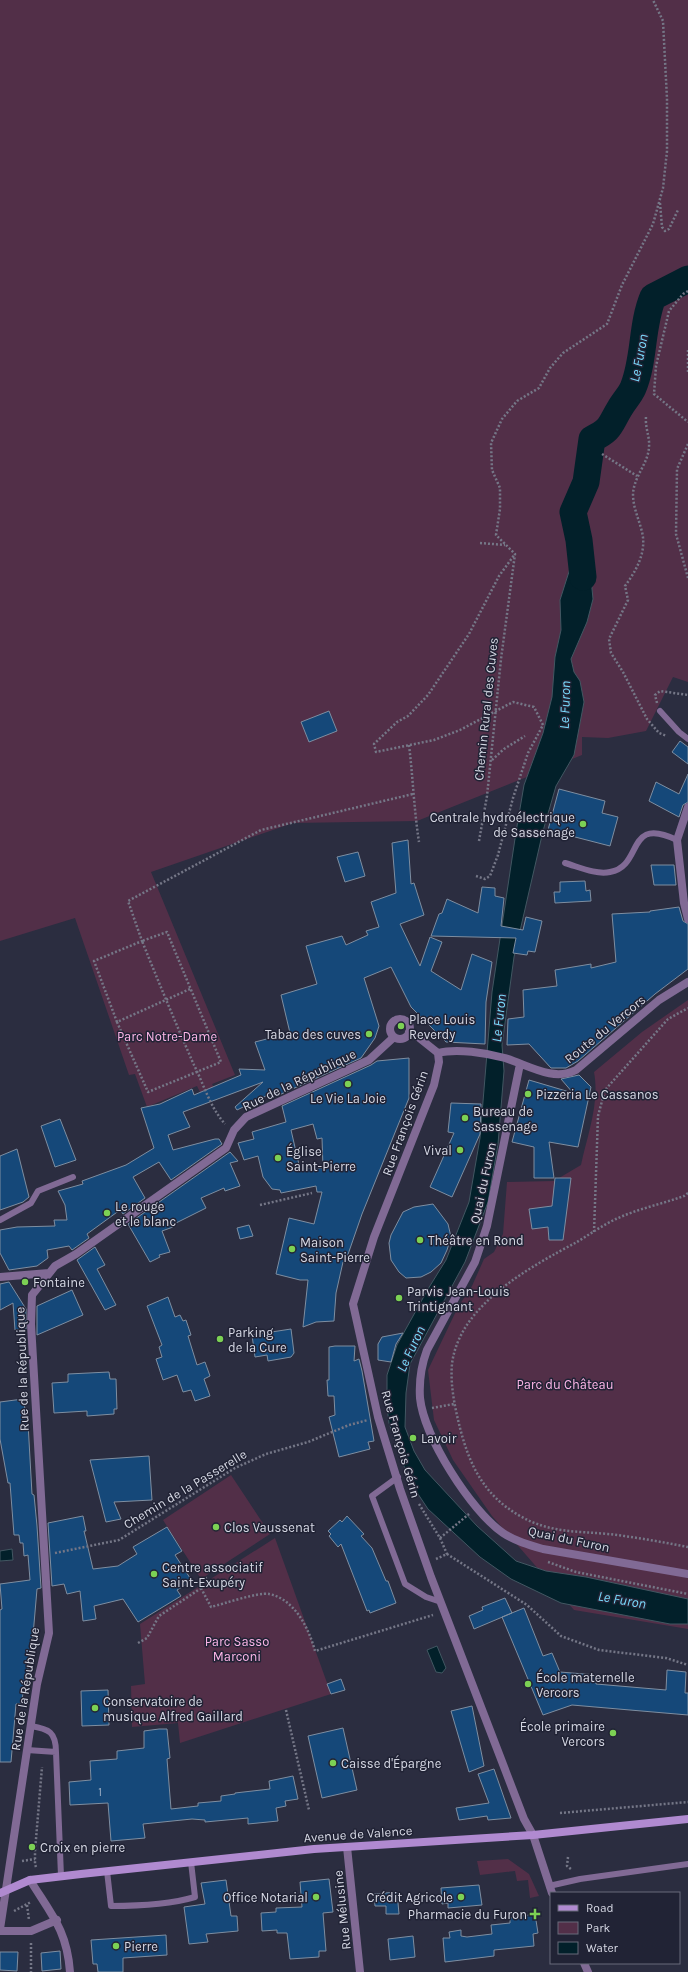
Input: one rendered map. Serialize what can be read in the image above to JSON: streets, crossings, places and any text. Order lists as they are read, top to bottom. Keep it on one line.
{"streets":{"main road":["Avenue de Valence"],"street":["Route du Vercors","Rue de la République","Rue François Gérin","Quai du Furon","Rue Mélusine"],"path":["Chemin Rural des Cuves","Chemin de la Passerelle"]},"crossings":[["Route du Vercors","Rue François Gérin"],["Route du Vercors","Quai du Furon"],["Rue de la République","Chemin de la Passerelle"],["Rue de la République","Avenue de Valence"],["Rue François Gérin","Chemin de la Passerelle"],["Rue François Gérin","Avenue de Valence"],["Avenue de Valence","Rue Mélusine"]],"water":["Le Furon"],"parks":["Parc Notre-Dame","Parc du Château","Parc Sasso Marconi"],"places":{"other":["Centrale hydroélectrique de Sassenage","Place Louis Reverdy","Tabac des cuves","Le Vie La Joie","Pizzeria Le Cassanos","Bureau de Sassenage","Vival","Église Saint-Pierre","Le rouge et le blanc","Théâtre en Rond","Maison Saint-Pierre","Fontaine","Parvis Jean-Louis Trintignant","Parking de la Cure","Lavoir","Clos Vaussenat","Centre associatif Saint-Exupéry","École maternelle Vercors","Conservatoire de musique Alfred Gaillard","École primaire Vercors","Caisse d'Épargne","Croix en pierre","Office Notarial","Crédit Agricole","Pierre"],"health":["Pharmacie du Furon"]},"house_numbers":["1"],"legend":["Road","Park","Water"]}
